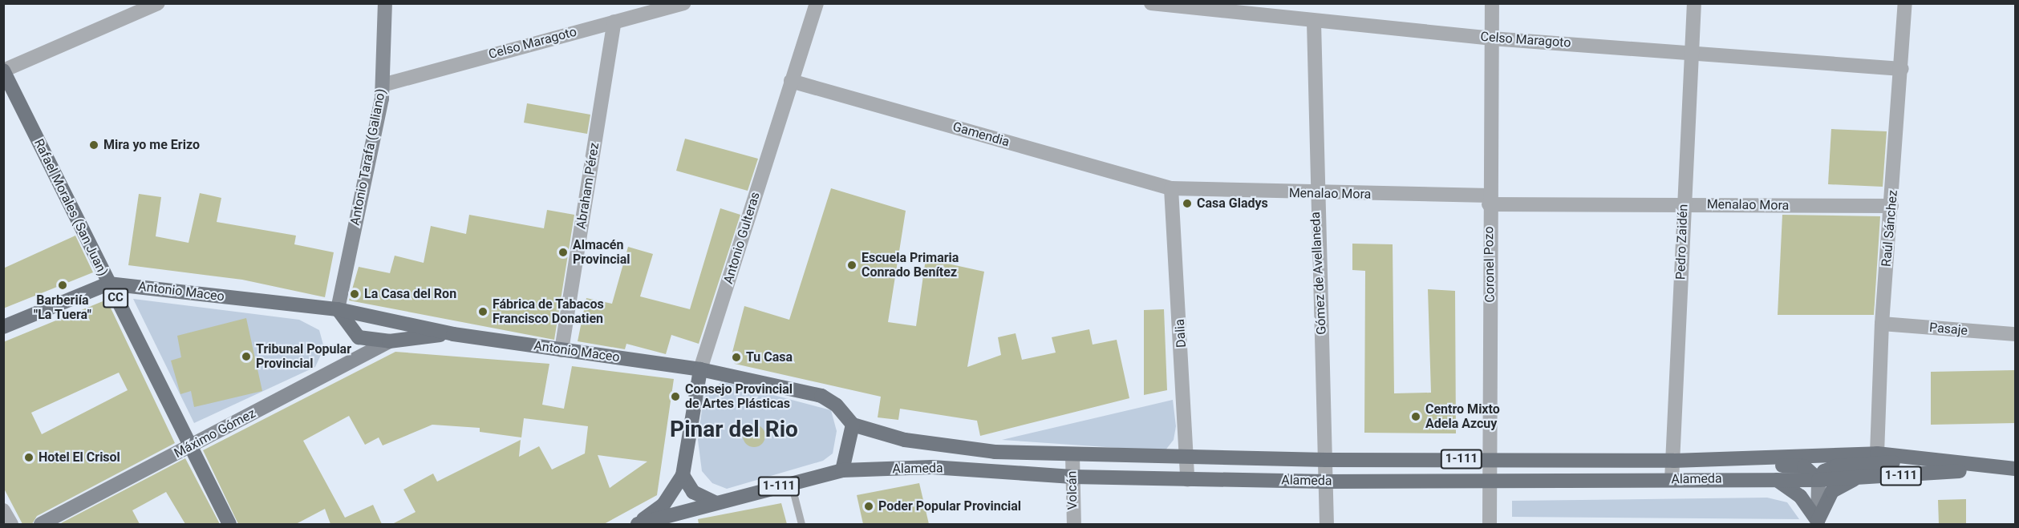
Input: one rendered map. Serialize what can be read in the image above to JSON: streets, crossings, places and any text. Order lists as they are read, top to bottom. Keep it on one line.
{"streets":{"main road":["Antonio Tarafa (Galiano)","Rafael Morales (San Juan)","Antonio Gulteras","Antonio Maceo","CC","Máximo Gómez","1-111","Alameda"],"street":["Celso Maragoto","Gamendia","Abraham Pérez","Menalao Mora","Raúl Sánchez","Pedro Zaidén","Coronel Pozo","Gómez de Avellaneda","Pasaje","Dalia","Volcán"]},"crossings":[["Celso Maragoto","Antonio Tarafa (Galiano)"],["Celso Maragoto","Abraham Pérez"],["Celso Maragoto","Raúl Sánchez"],["Celso Maragoto","Pedro Zaidén"],["Celso Maragoto","Coronel Pozo"],["Celso Maragoto","Gómez de Avellaneda"],["Gamendia","Menalao Mora"],["Gamendia","Antonio Gulteras"],["Gamendia","Dalia"],["Antonio Tarafa (Galiano)","Antonio Maceo"],["Abraham Pérez","Antonio Maceo"],["Menalao Mora","Raúl Sánchez"],["Menalao Mora","Pedro Zaidén"],["Menalao Mora","Coronel Pozo"],["Menalao Mora","Gómez de Avellaneda"],["Menalao Mora","Dalia"],["Rafael Morales (San Juan)","Antonio Maceo"],["Rafael Morales (San Juan)","Máximo Gómez"],["Raúl Sánchez","Pasaje"],["Raúl Sánchez","Alameda"],["Antonio Gulteras","Antonio Maceo"],["Antonio Gulteras","Alameda"],["Pedro Zaidén","Alameda"],["Coronel Pozo","Alameda"],["Gómez de Avellaneda","Alameda"],["Antonio Maceo","Máximo Gómez"],["Dalia","Alameda"],["Alameda","Volcán"]],"districts":["Pinar del Rio"],"places":["Mira yo me Erizo","Casa Gladys","Almacén Provincial","Escuela Primaria Conrado Benítez","Barberiía \"La Tuera\"","La Casa del Ron","Fábrica de Tabacos Francisco Donatien","Tribunal Popular Provincial","Tu Casa","Consejo Provincial de Artes Plásticas","Centro Mixto Adela Azcuy","Hotel El Crisol","Poder Popular Provincial"]}
